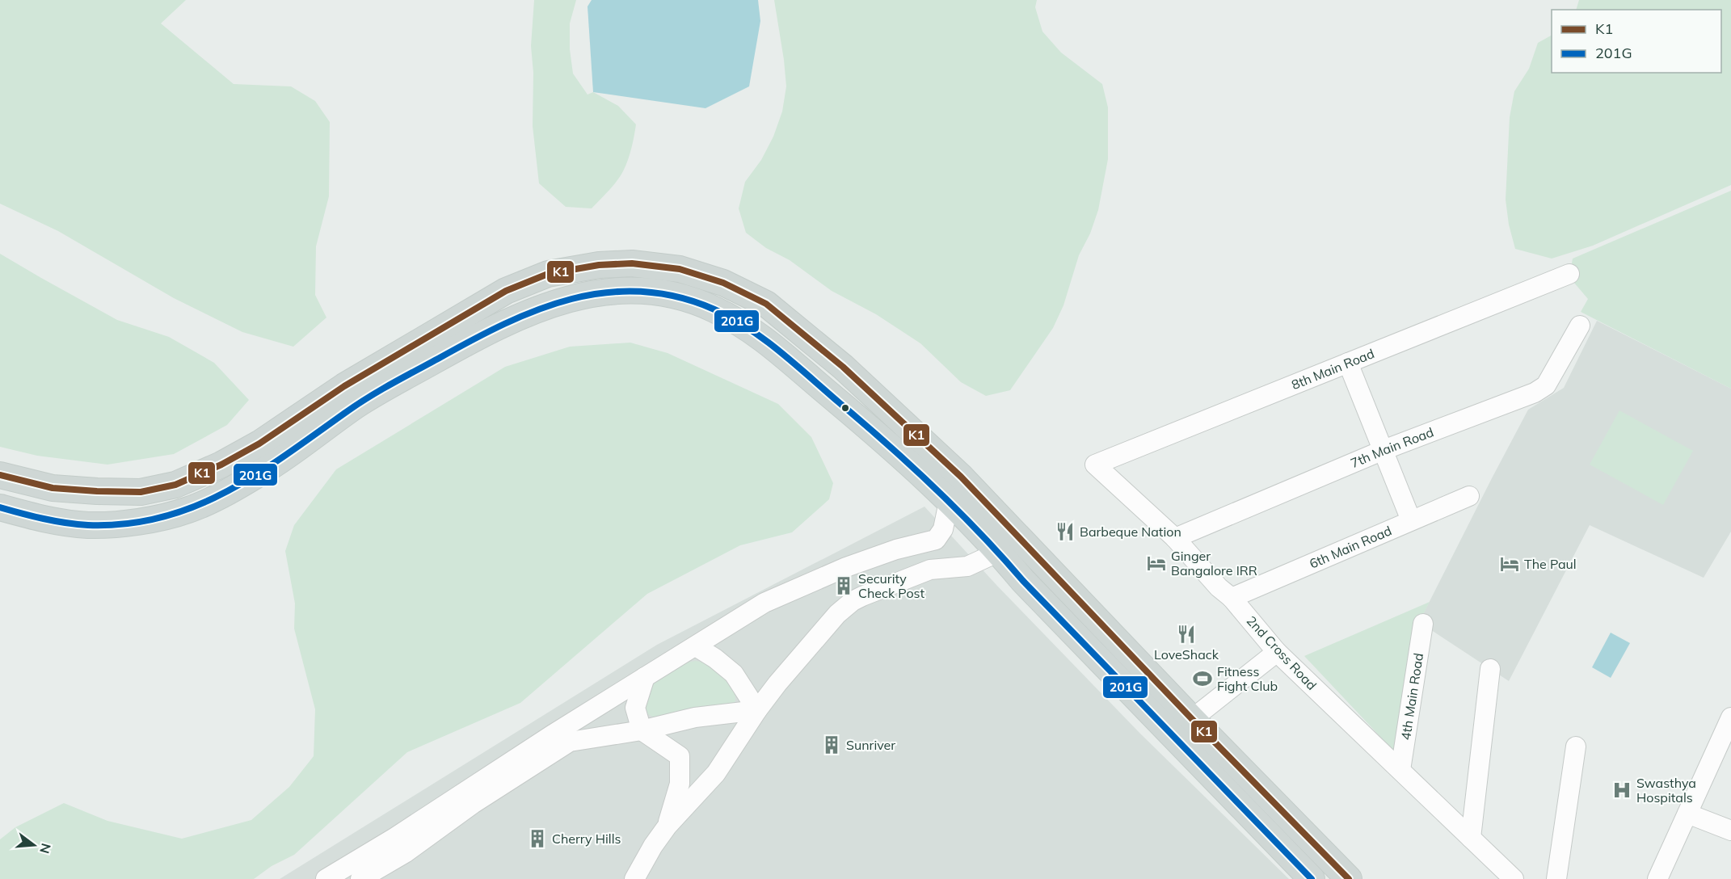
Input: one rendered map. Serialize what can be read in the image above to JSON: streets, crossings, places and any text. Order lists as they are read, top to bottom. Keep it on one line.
{"streets":{"street":["8th Main Road","7th Main Road","6th Main Road","2nd Cross Road","4th Main Road"]},"crossings":[["8th Main Road","2nd Cross Road"],["7th Main Road","2nd Cross Road"],["6th Main Road","2nd Cross Road"],["2nd Cross Road","4th Main Road"]],"places":{"restaurant":["Barbeque Nation","LoveShack"],"hotel":["Ginger Bangalore IRR","The Paul"],"building":["Security Check Post","Sunriver","Cherry Hills"],"sports":["Fitness Fight Club"],"hospital":["Swasthya Hospitals"]},"lines":["transit line K1","transit line 201G"],"legend":["K1","201G"],"north":"right"}
